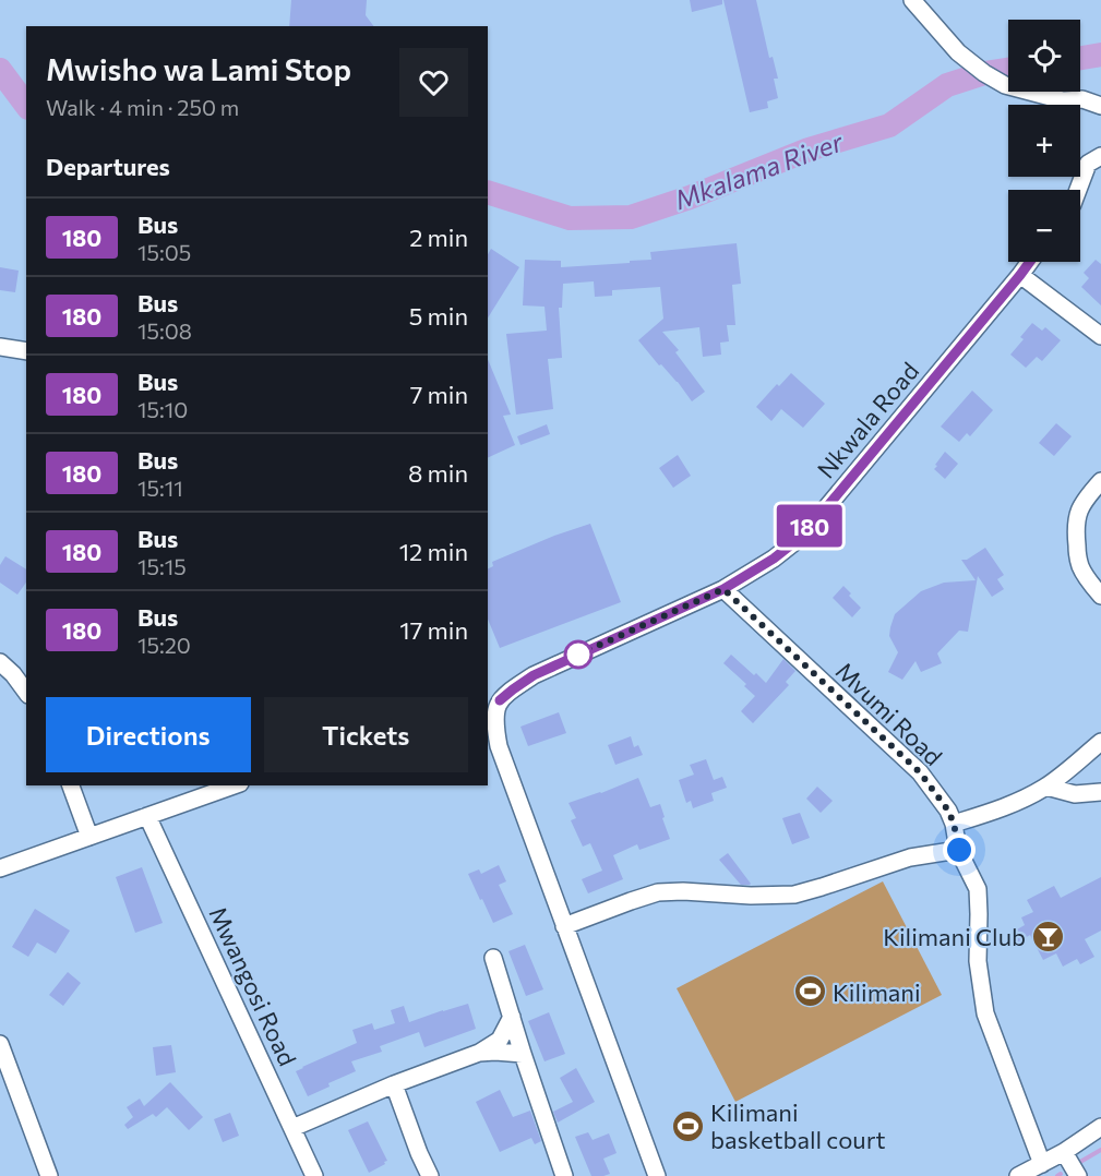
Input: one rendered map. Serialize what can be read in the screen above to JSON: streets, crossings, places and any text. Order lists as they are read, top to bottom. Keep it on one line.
{"streets":{"street":["Nkwala Road","Mvumi Road","Mwangosi Road"]},"crossings":[["Nkwala Road","Mvumi Road"]],"water":["Mkalama River"],"places":{"bar":["Kilimani Club"],"sports":["Kilimani","Kilimani basketball court"]},"lines":["bus line 180"],"page":{"on_map":"180","map_buttons":["+","−"],"heading":[["Mwisho wa Lami Stop","Walk · 4 min · 250 m"],"Departures"],"list":[{"mark":"180","name":"Bus","note":"15:05","value":"2 min"},{"mark":"180","name":"Bus","note":"15:08","value":"5 min"},{"mark":"180","name":"Bus","note":"15:10","value":"7 min"},{"mark":"180","name":"Bus","note":"15:11","value":"8 min"},{"mark":"180","name":"Bus","note":"15:15","value":"12 min"},{"mark":"180","name":"Bus","note":"15:20","value":"17 min"}],"buttons":["Directions","Tickets"]}}
